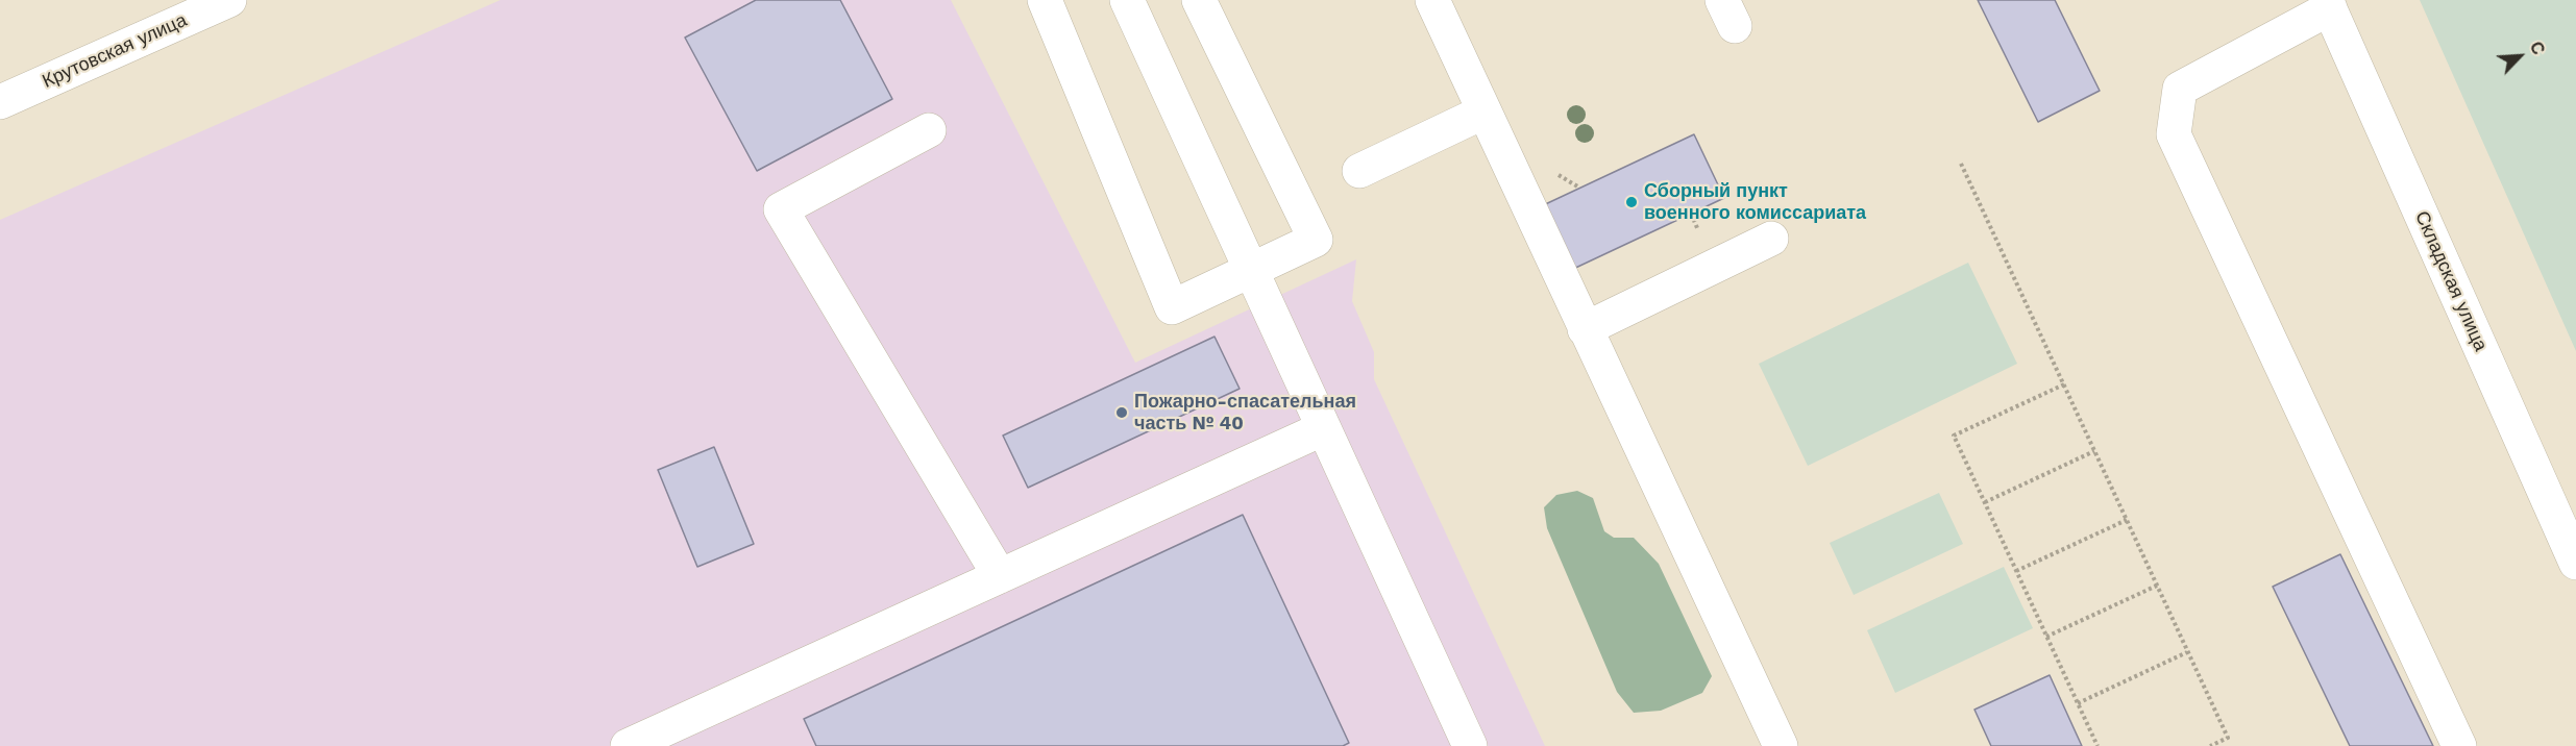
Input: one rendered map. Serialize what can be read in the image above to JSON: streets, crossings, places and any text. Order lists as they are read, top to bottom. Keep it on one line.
{"streets":{"street":["Крутовская улица","Складская улица"]},"places":["Сборный пункт военного комиссариата","Пожарно-спасательная часть № 40"],"north":"top right"}
